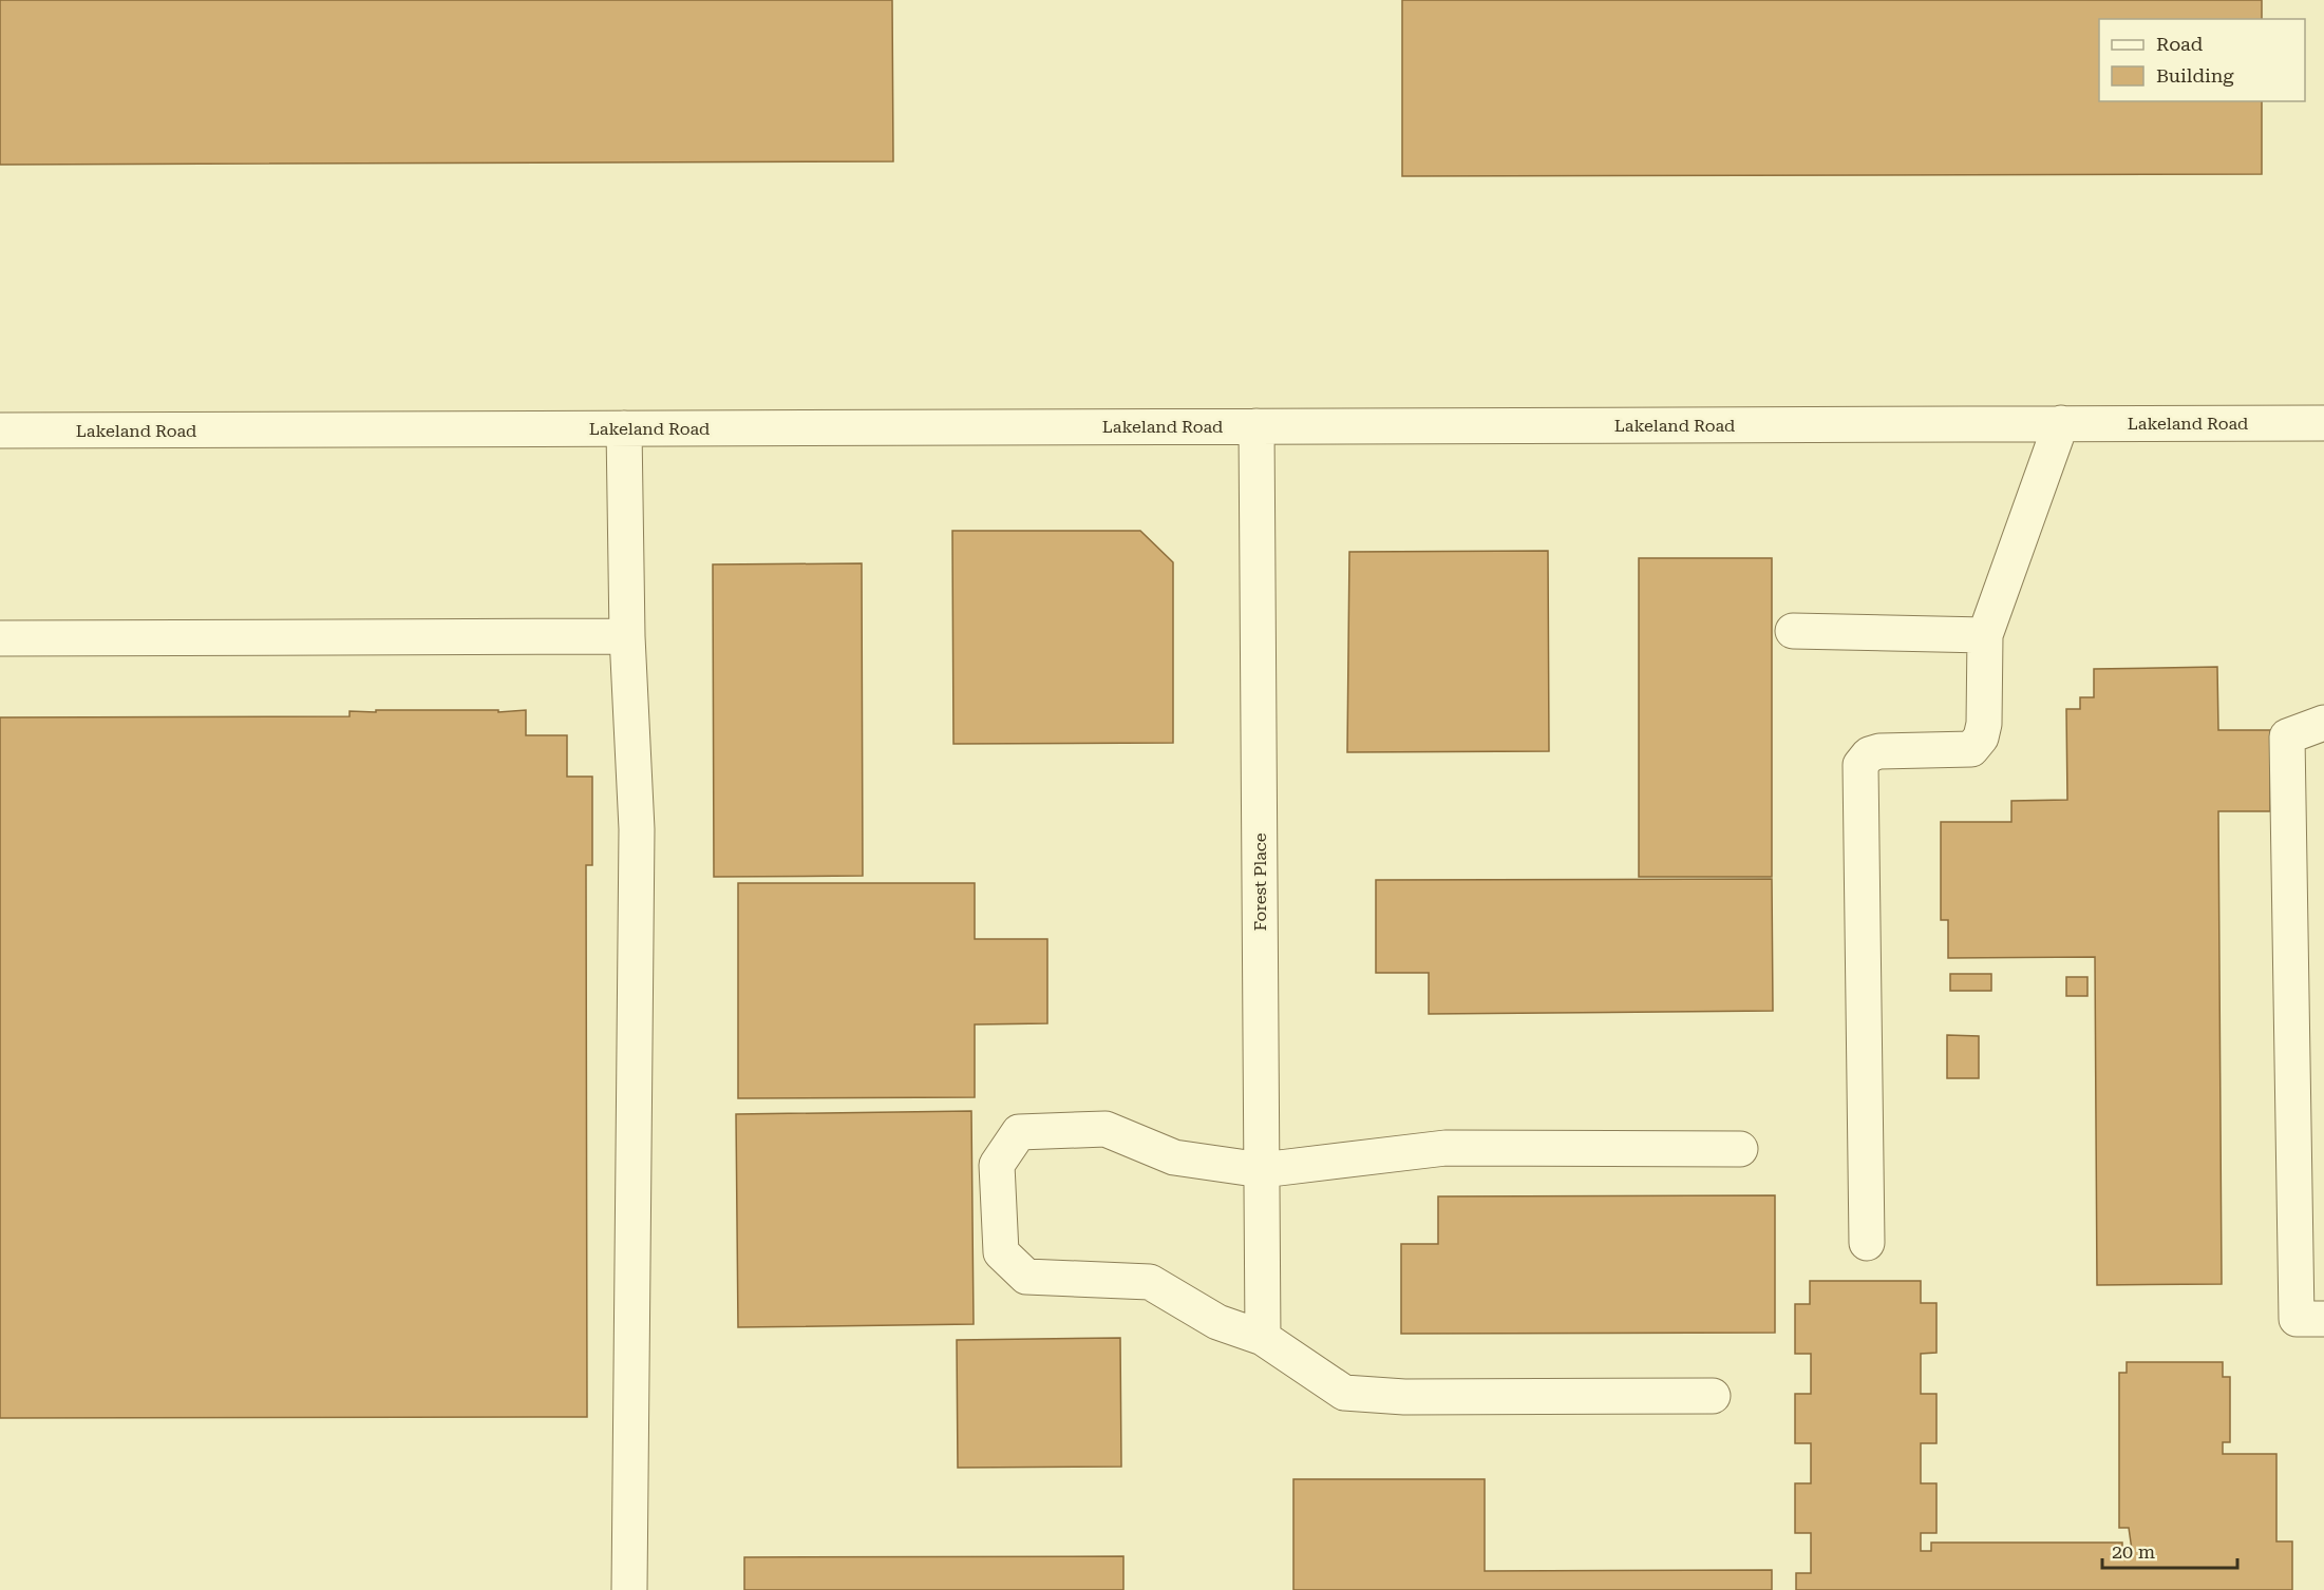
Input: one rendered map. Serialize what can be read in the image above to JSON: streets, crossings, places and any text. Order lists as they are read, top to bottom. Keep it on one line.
{"streets":{"street":["Lakeland Road","Forest Place"]},"crossings":[["Lakeland Road","Forest Place"]],"legend":["Road","Building"],"scale_bar":"20 m"}
